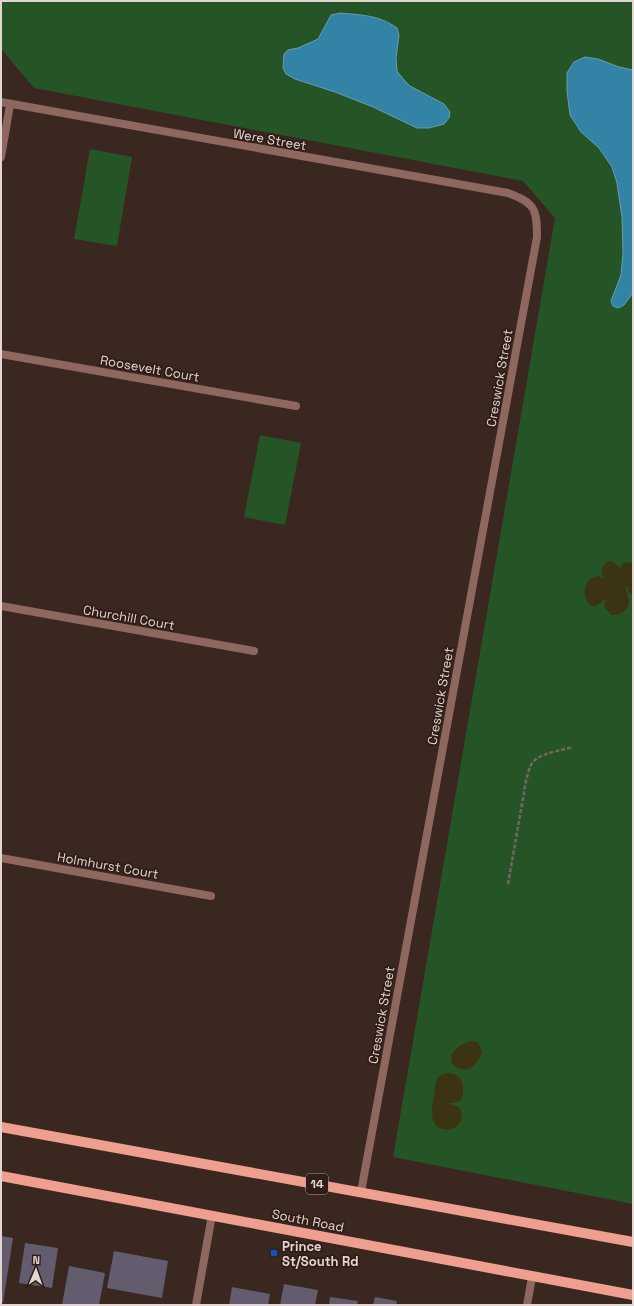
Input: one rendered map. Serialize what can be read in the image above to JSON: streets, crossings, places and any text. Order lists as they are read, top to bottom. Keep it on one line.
{"streets":{"main road":["14","South Road"],"street":["Were Street","Roosevelt Court","Creswick Street","Churchill Court","Holmhurst Court"]},"crossings":[["Were Street","Creswick Street"],["Creswick Street","14"]],"places":{"transit":["Prince St/South Rd"]},"north":"top"}
